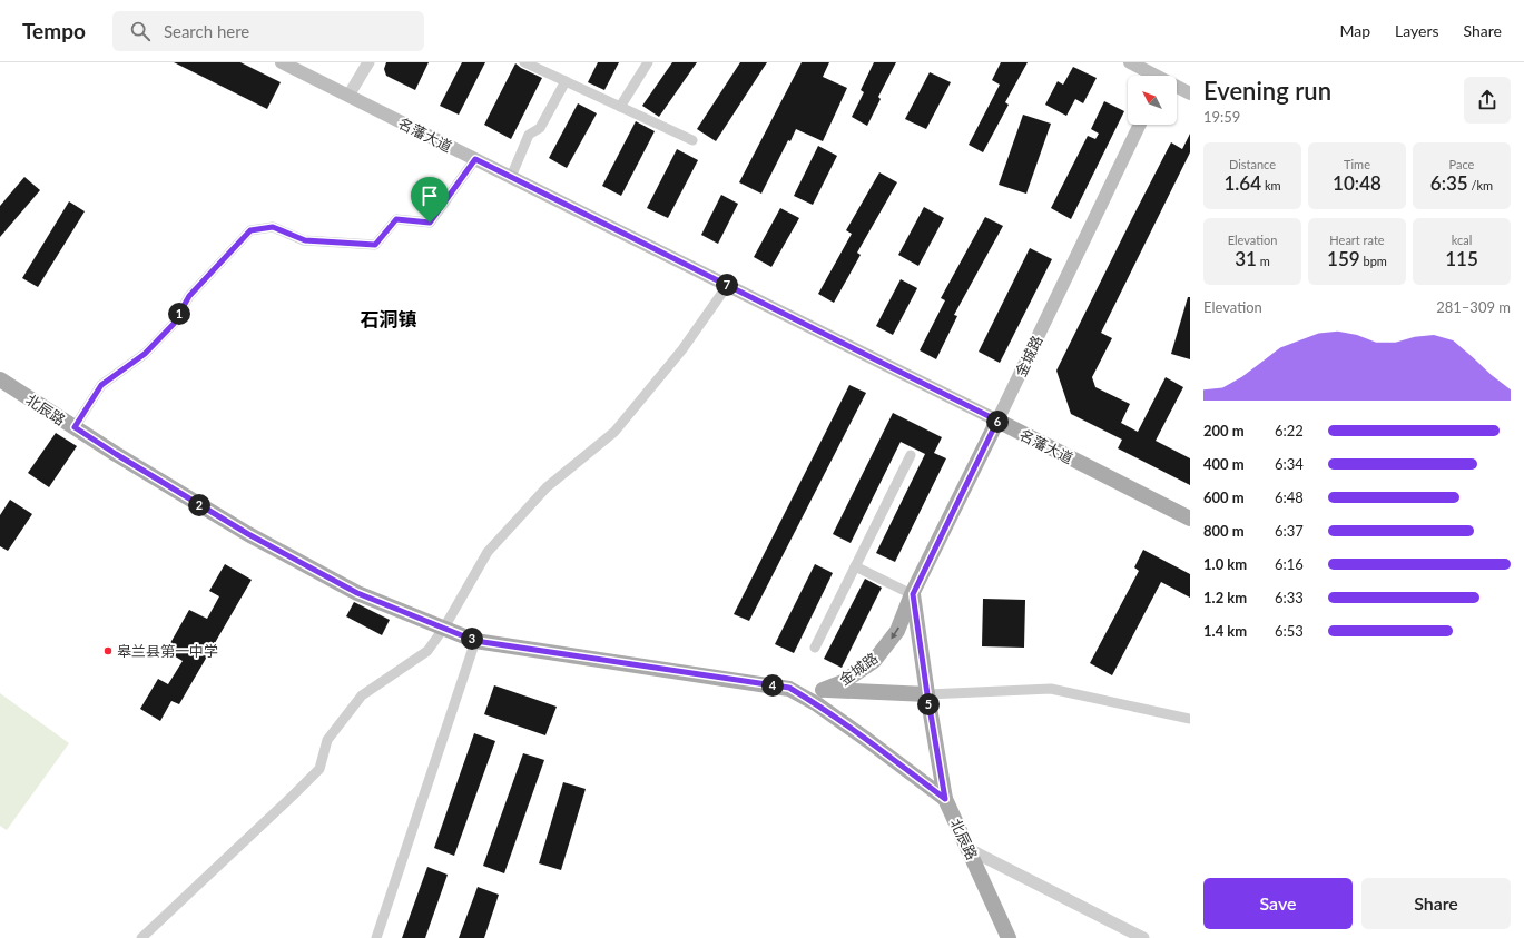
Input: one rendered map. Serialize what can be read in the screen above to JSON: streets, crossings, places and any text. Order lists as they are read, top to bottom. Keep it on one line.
{"streets":{"main road":["名藩大道","金城路","北辰路"]},"crossings":[["名藩大道","金城路"]],"districts":["石洞镇"],"places":["皋兰县第一中学"],"north":"top left","page":{"header":"Tempo","search":"Search here","nav":["Map","Layers","Share"],"heading":["Evening run","19:59"],"stats":[["Distance","1.64 km"],["Time","10:48"],["Pace","6:35 /km"],["Elevation","31 m"],["Heart rate","159 bpm"],["kcal","115"]],"pins":["7","1","6","2","3","4","5"],"chart":["Elevation","281–309 m"],"list":[{"name":"200 m","note":"6:22"},{"name":"400 m","note":"6:34"},{"name":"600 m","note":"6:48"},{"name":"800 m","note":"6:37"},{"name":"1.0 km","note":"6:16"},{"name":"1.2 km","note":"6:33"},{"name":"1.4 km","note":"6:53"}],"buttons":["Save","Share"]}}
